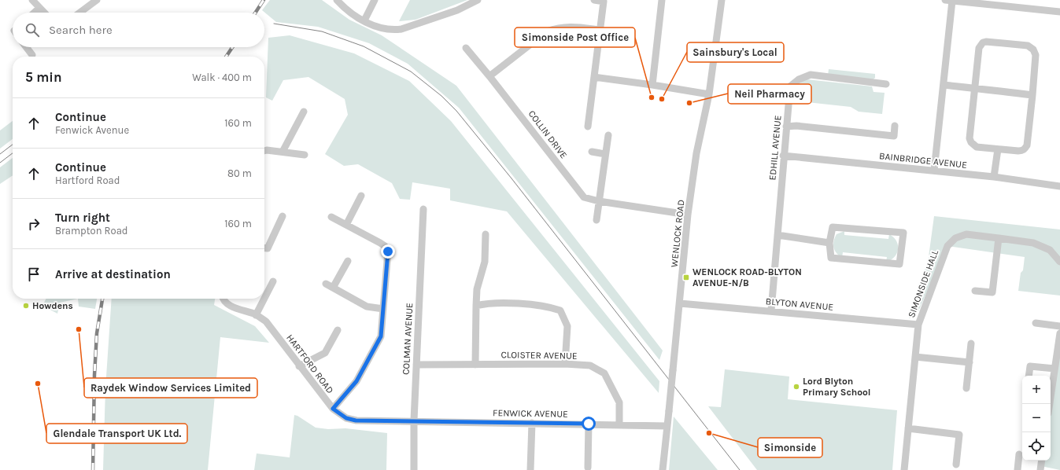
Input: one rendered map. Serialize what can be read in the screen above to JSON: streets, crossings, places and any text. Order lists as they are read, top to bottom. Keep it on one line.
{"streets":{"street":["COLLIN DRIVE","EDHILL AVENUE","BAINBRIDGE AVENUE","WENLOCK ROAD","SIMONSIDE HALL","BLYTON AVENUE","COLMAN AVENUE","CLOISTER AVENUE","HARTFORD ROAD","FENWICK AVENUE"]},"crossings":[["EDHILL AVENUE","BAINBRIDGE AVENUE"],["EDHILL AVENUE","BLYTON AVENUE"],["WENLOCK ROAD","BLYTON AVENUE"],["WENLOCK ROAD","FENWICK AVENUE"],["SIMONSIDE HALL","BLYTON AVENUE"],["COLMAN AVENUE","CLOISTER AVENUE"],["COLMAN AVENUE","HARTFORD ROAD"],["COLMAN AVENUE","FENWICK AVENUE"],["CLOISTER AVENUE","FENWICK AVENUE"],["HARTFORD ROAD","FENWICK AVENUE"]],"places":{"other":["Simonside Post Office","Sainsbury's Local","Neil Pharmacy","Howdens","Raydek Window Services Limited","Glendale Transport UK Ltd.","Lord Blyton Primary School","Simonside"],"transit":["WENLOCK ROAD-BLYTON AVENUE-N/B"]},"page":{"search":"Search here","heading":["5 min","Walk · 400 m"],"list":[["Continue","Fenwick Avenue","160 m"],["Continue","Hartford Road","80 m"],["Turn right","Brampton Road","160 m"],"Arrive at destination"],"map_buttons":["+","−"]}}
